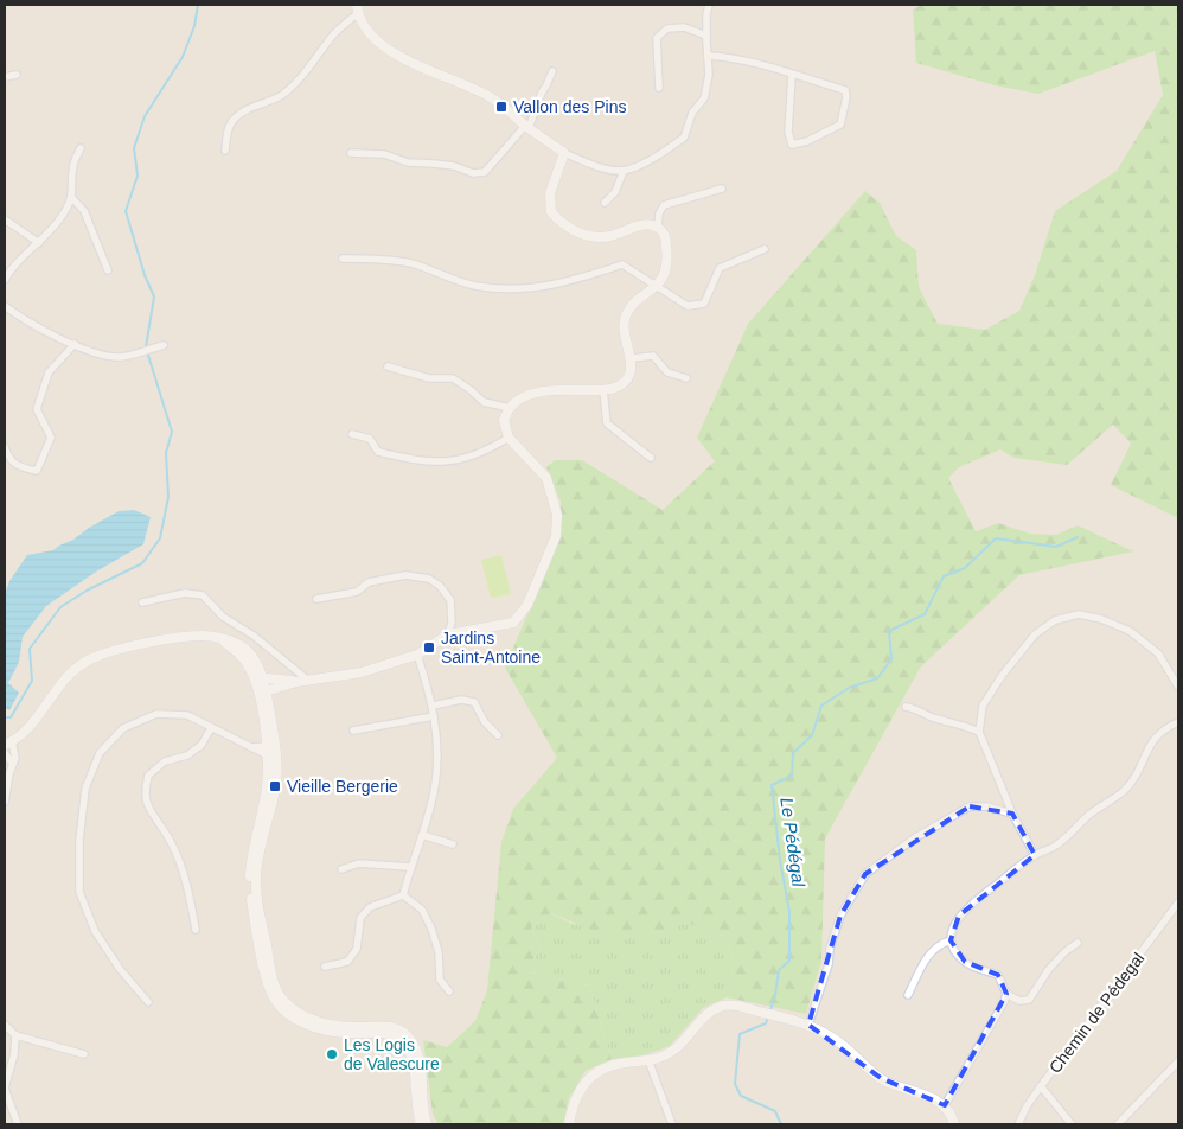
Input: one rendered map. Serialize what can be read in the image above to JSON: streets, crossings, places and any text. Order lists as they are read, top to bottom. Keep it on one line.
{"streets":{"street":["Chemin de Pédegal"]},"water":["Le Pédégal"],"places":{"transit":["Vallon des Pins","Jardins Saint-Antoine","Vieille Bergerie"],"other":["Les Logis de Valescure"]}}
